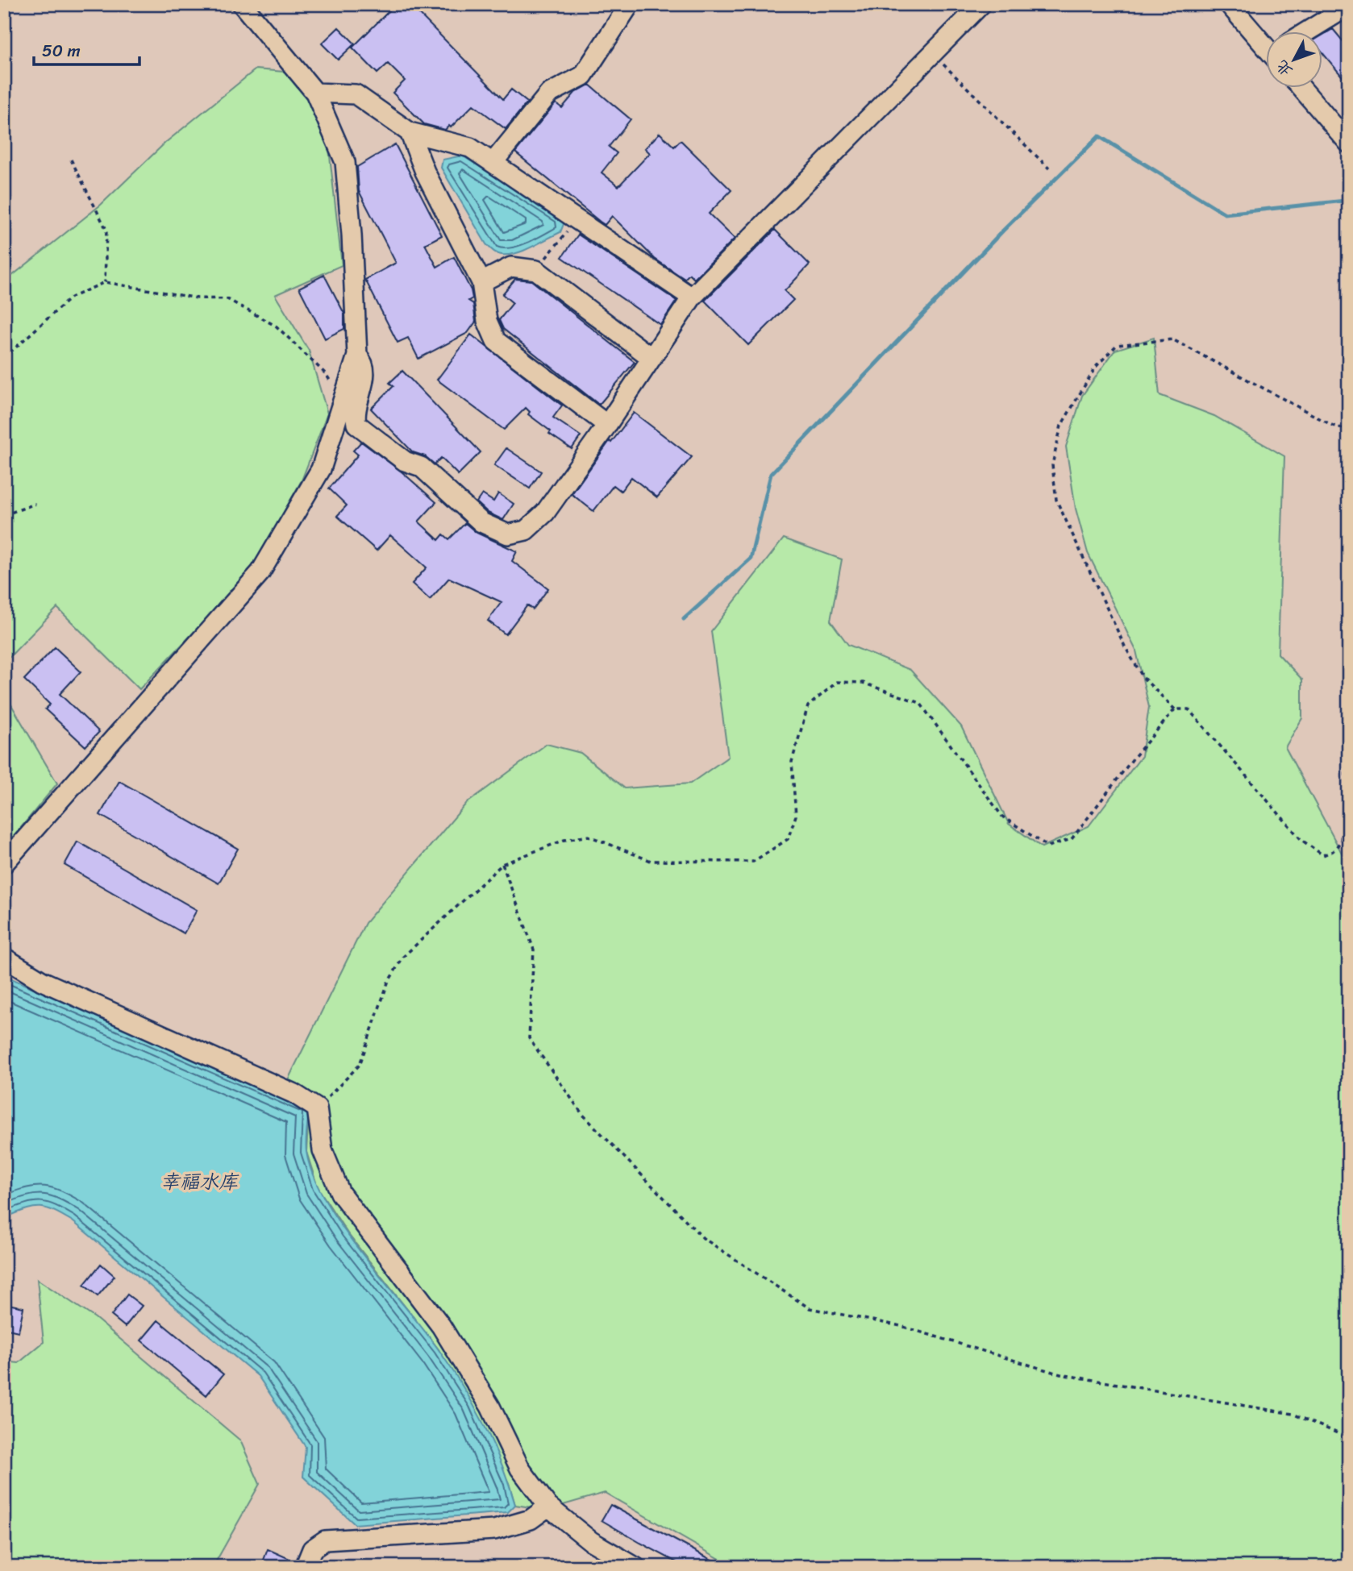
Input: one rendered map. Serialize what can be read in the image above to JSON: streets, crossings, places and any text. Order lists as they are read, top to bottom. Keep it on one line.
{"water":["幸福水库"],"scale_bar":"50 m","north":"bottom left"}
